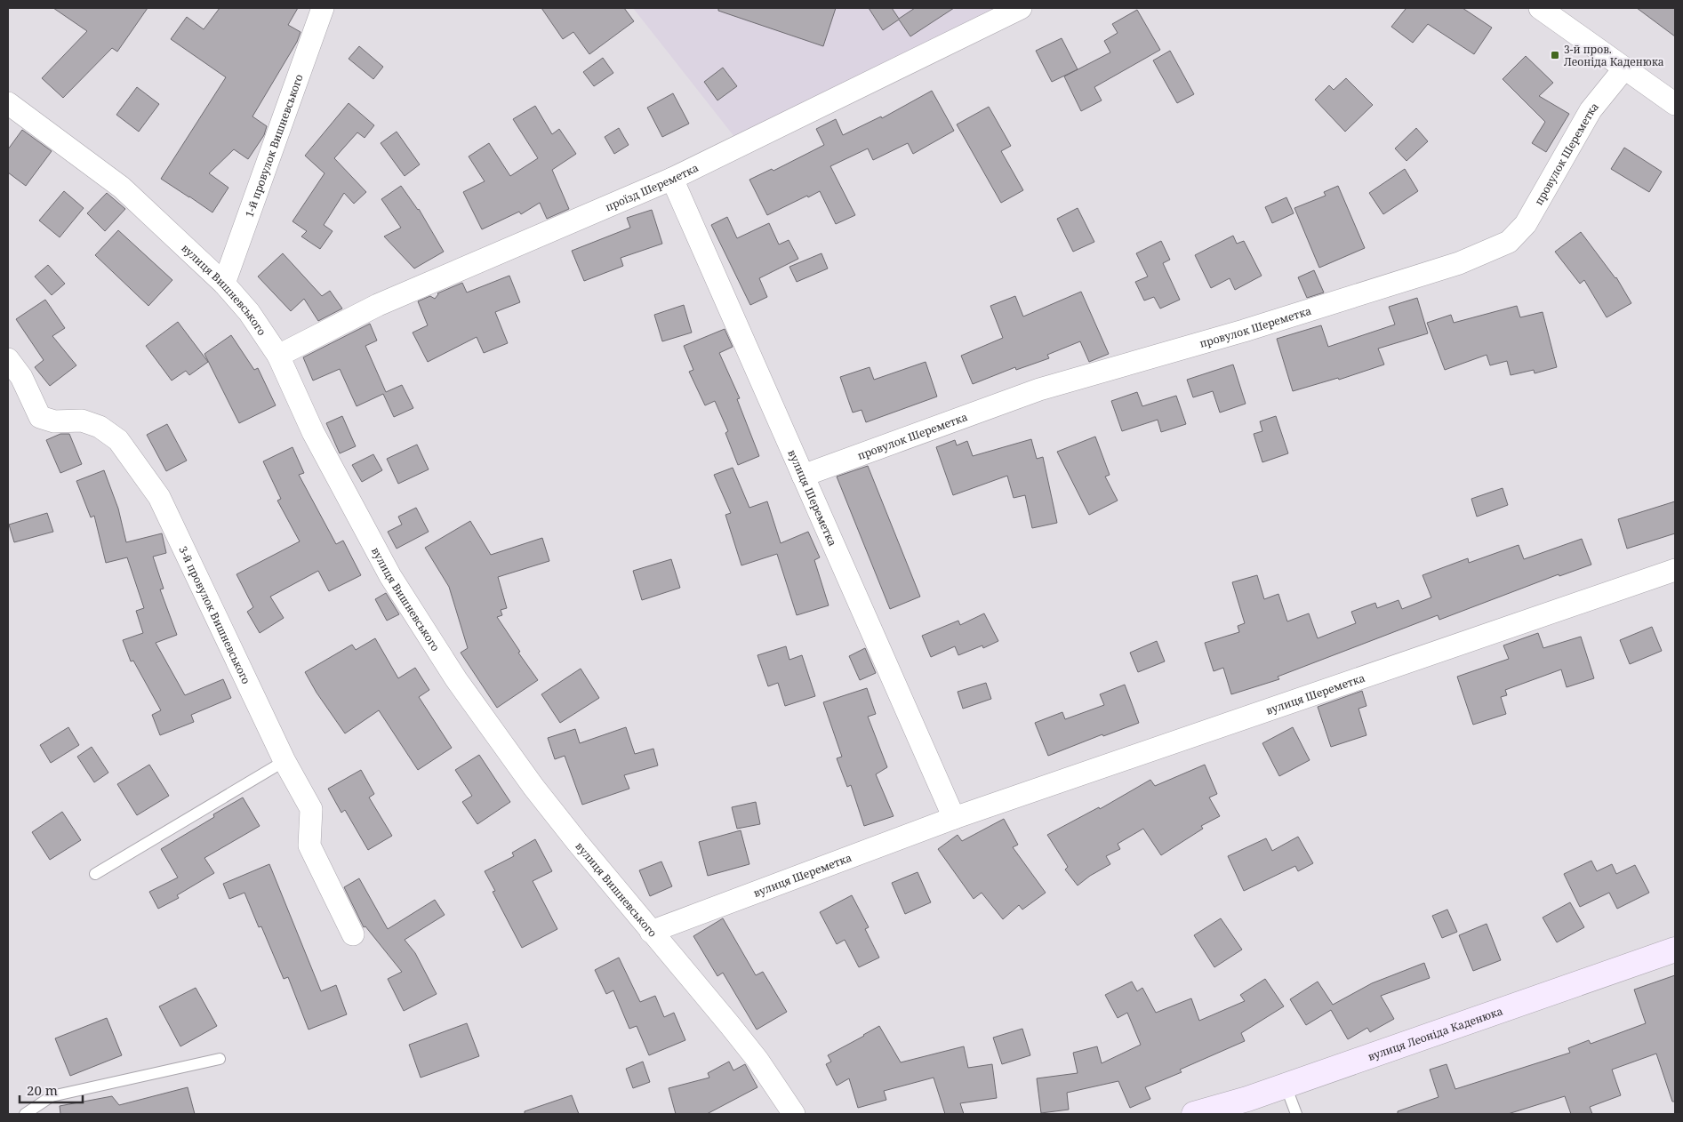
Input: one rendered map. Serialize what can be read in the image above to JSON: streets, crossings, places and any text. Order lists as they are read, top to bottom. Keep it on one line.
{"streets":{"street":["1-й провулок Вишневського","провулок Шереметка","проїзд Шереметка","вулиця Вишневського","вулиця Шереметка","3-й провулок Вишневського","вулиця Леоніда Каденюка"]},"crossings":[["1-й провулок Вишневського","вулиця Вишневського"],["провулок Шереметка","вулиця Шереметка"],["проїзд Шереметка","вулиця Вишневського"],["проїзд Шереметка","вулиця Шереметка"],["вулиця Вишневського","вулиця Шереметка"]],"places":{"transit":["3-й пров. Леоніда Каденюка"]},"scale_bar":"20 m"}
